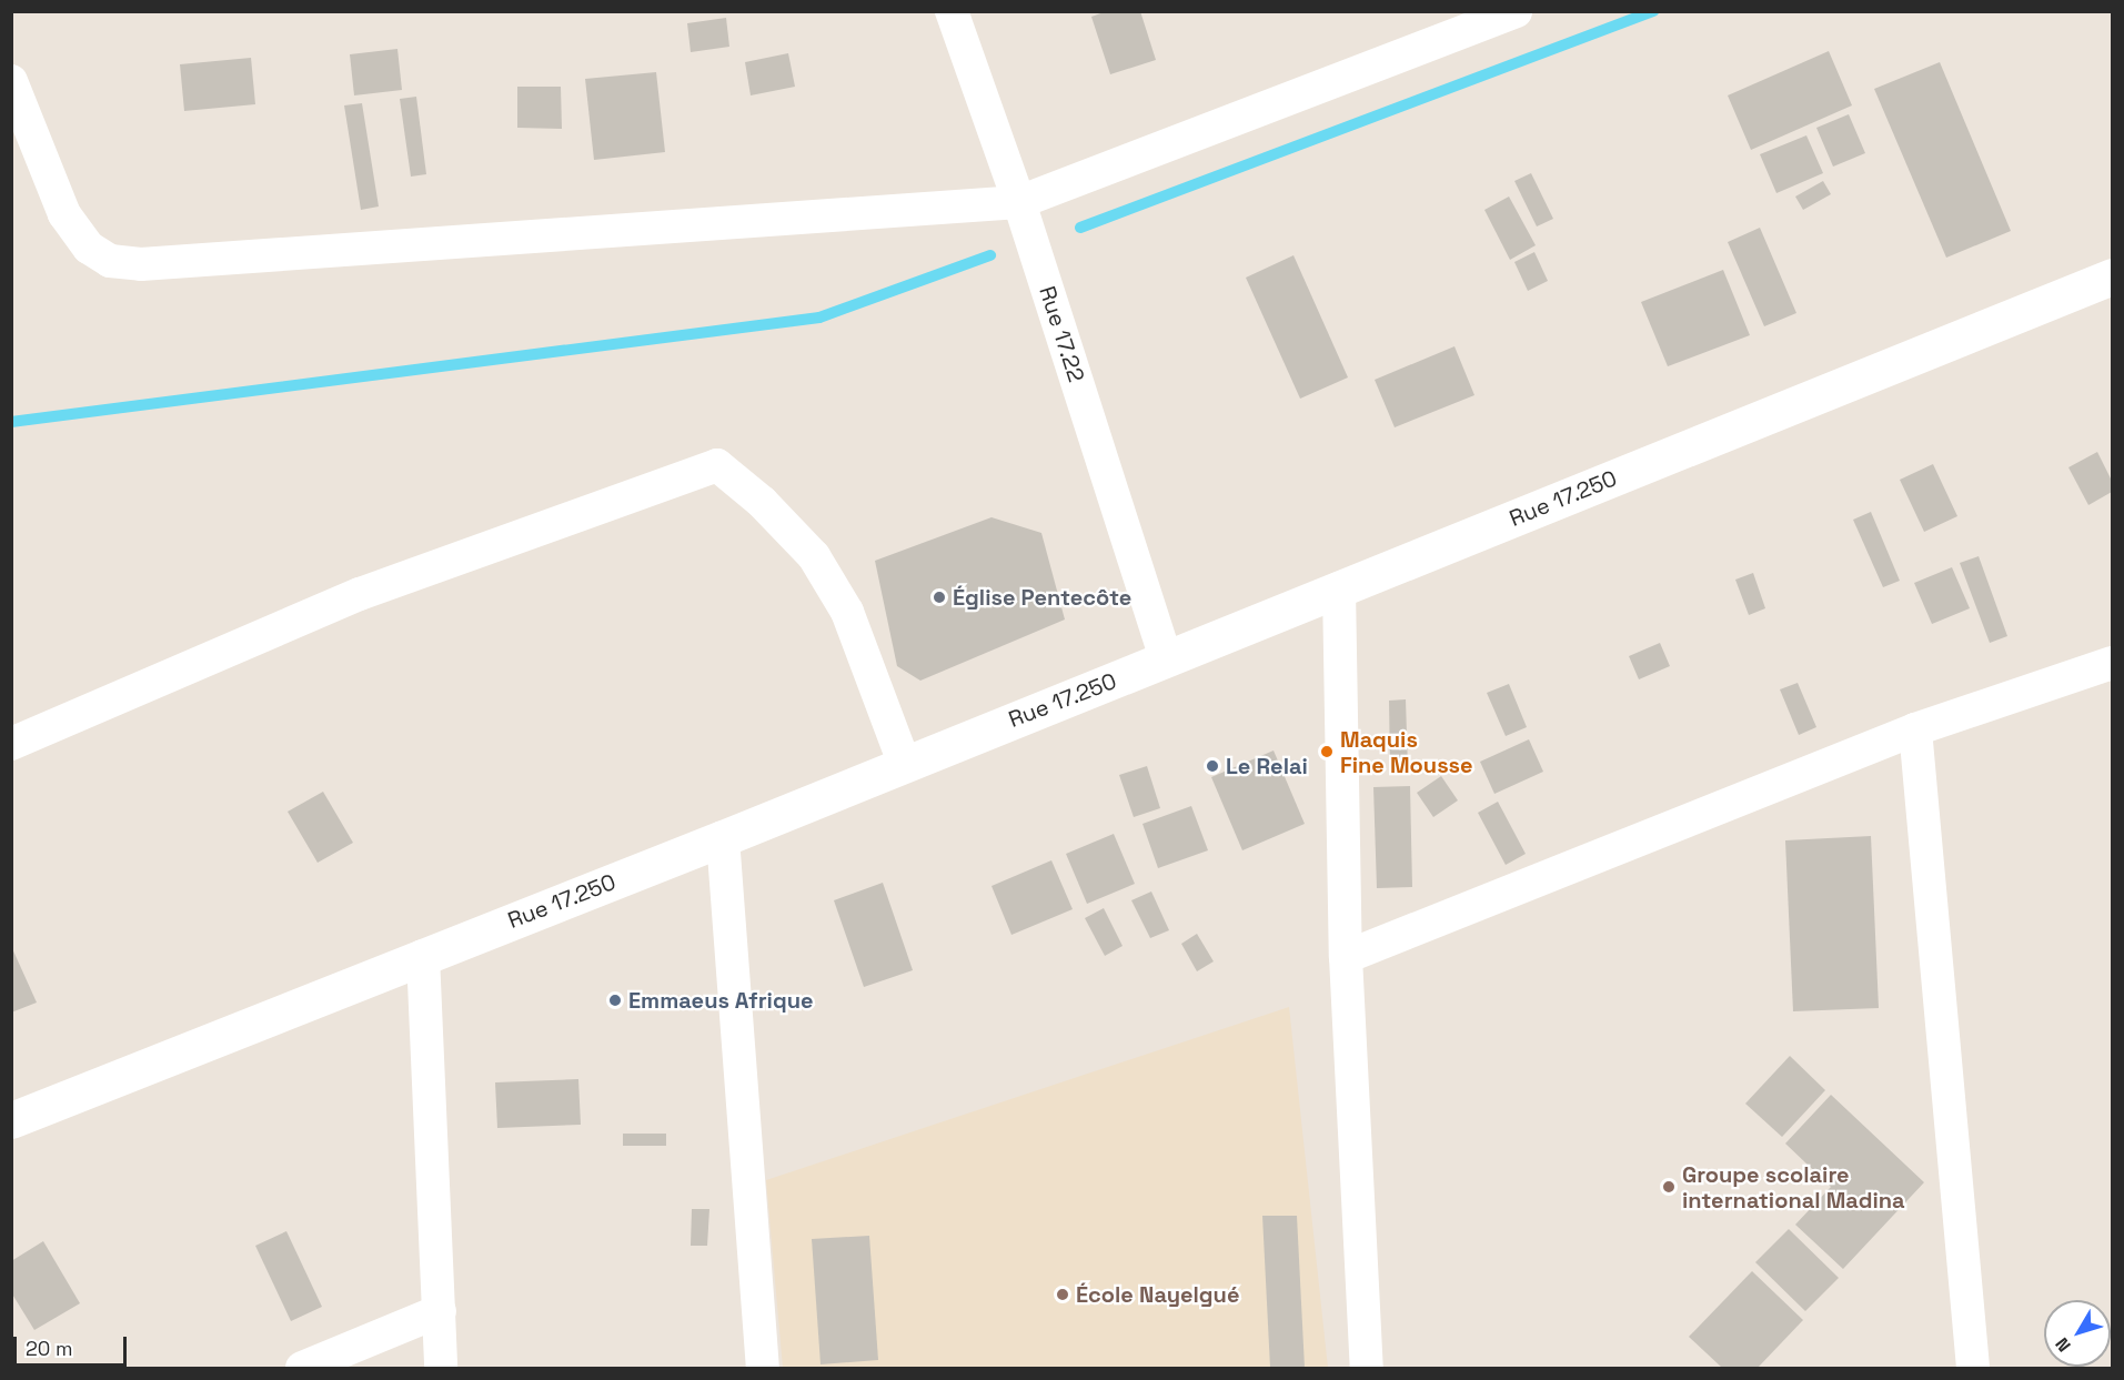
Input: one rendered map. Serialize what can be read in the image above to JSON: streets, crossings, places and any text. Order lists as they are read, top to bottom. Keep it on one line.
{"streets":{"street":["Rue 17.22","Rue 17.250"]},"crossings":[["Rue 17.22","Rue 17.250"]],"places":["Église Pentecôte","Maquis Fine Mousse","Le Relai","Emmaeus Afrique","Groupe scolaire international Madina","École Nayelgué"],"scale_bar":"20 m","north":"bottom left"}
